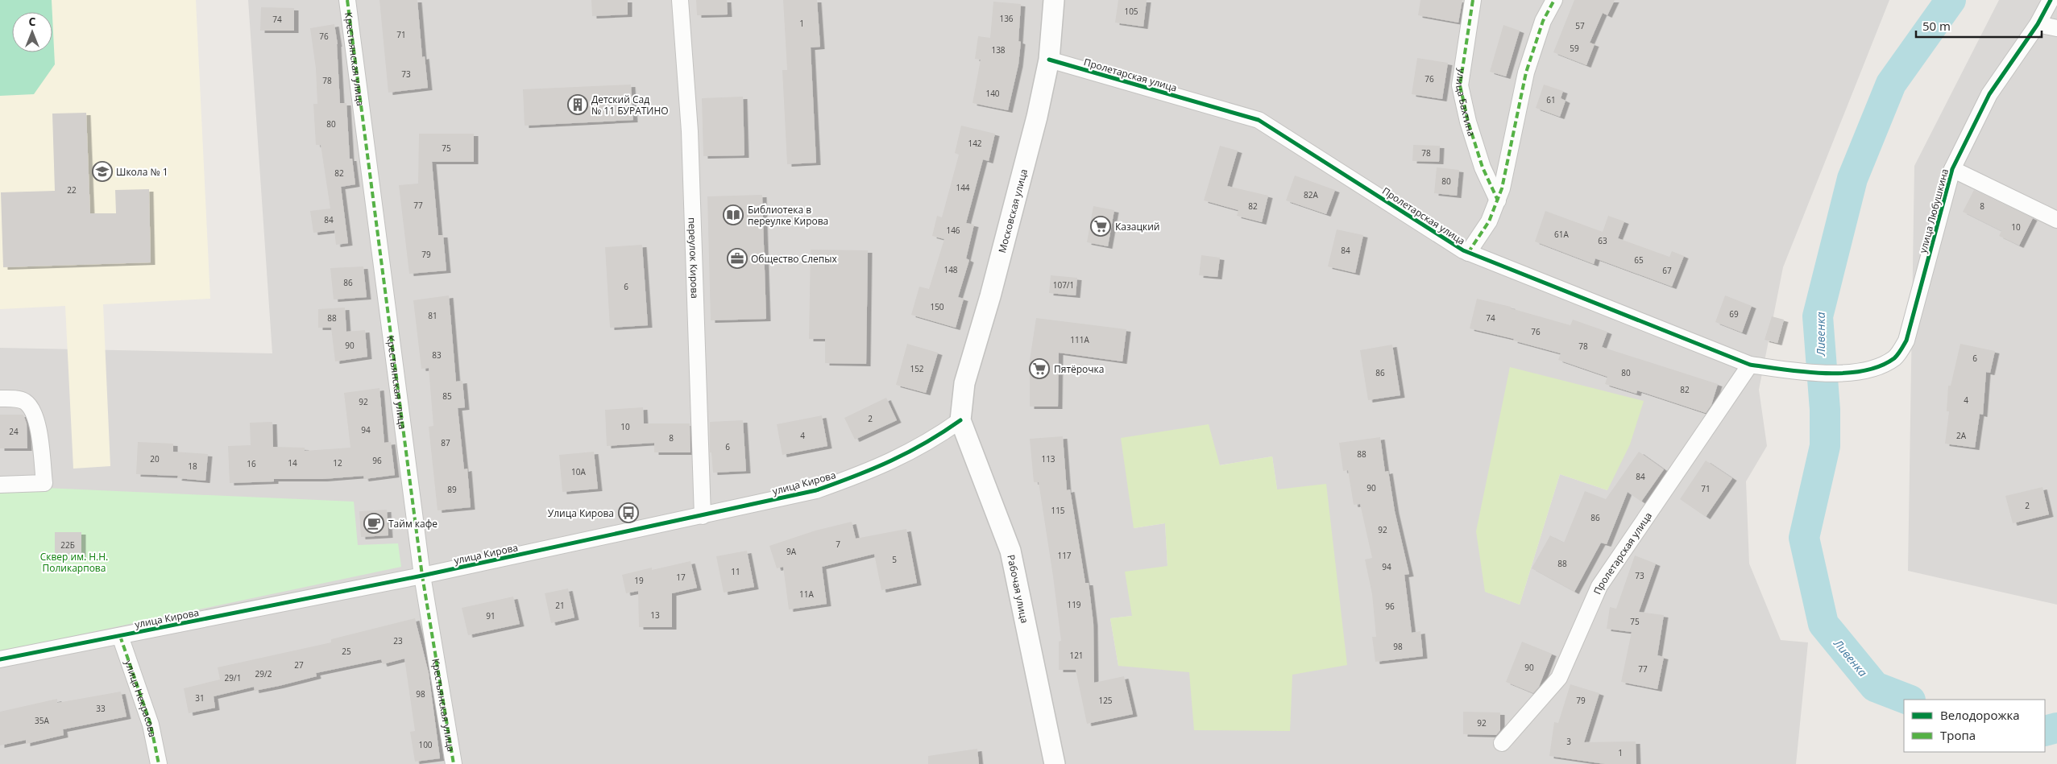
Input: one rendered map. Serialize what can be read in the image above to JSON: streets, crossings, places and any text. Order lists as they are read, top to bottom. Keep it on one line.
{"streets":{"street":["Крестьянская улица","Пролетарская улица","улица Бахтина","Московская улица","улица Любушкина","переулок Кирова","улица Кирова","Рабочая улица","улица Некрасова"]},"crossings":[["Крестьянская улица","улица Кирова"],["Пролетарская улица","улица Бахтина"],["Пролетарская улица","Московская улица"],["Пролетарская улица","улица Любушкина"],["Московская улица","улица Кирова"],["Московская улица","Рабочая улица"],["переулок Кирова","улица Кирова"],["улица Кирова","Рабочая улица"],["улица Кирова","улица Некрасова"]],"water":["Ливенка"],"parks":["Сквер им. Н.Н. Поликарпова"],"places":{"building":["Детский Сад № 11 БУРАТИНО"],"school or university":["Школа № 1"],"library":["Библиотека в переулке Кирова"],"supermarket":["Казацкий","Пятёрочка"],"office":["Общество Слепых"],"bus stop":["Улица Кирова"],"cafe":["Тайм кафе"]},"house_numbers":["105","136","74","1","57","71","76","59","138","73","76","78","140","61","80","142","75","78","82","80","144","22","82А","77","82","8","84","10","146","61А","63","84","79","65","148","67","86","107/1","6","150","69","81","88","74","76","111А","90","78","83","6","152","86","80","82","85","4","92","2","10","94","24","4","2А","8","87","6","88","20","113","96","14","12","16","18","10А","84","90","71","89","2","115","86","92","7","22Б","9А","117","5","88","94","11","73","17","19","11А","119","21","96","13","91","75","23","98","25","121","27","90","77","29/2","29/1","98","31","125","79","33","35А","92","3","100","1"],"legend":["Велодорожка","Тропа"],"scale_bar":"50 m","north":"top"}
